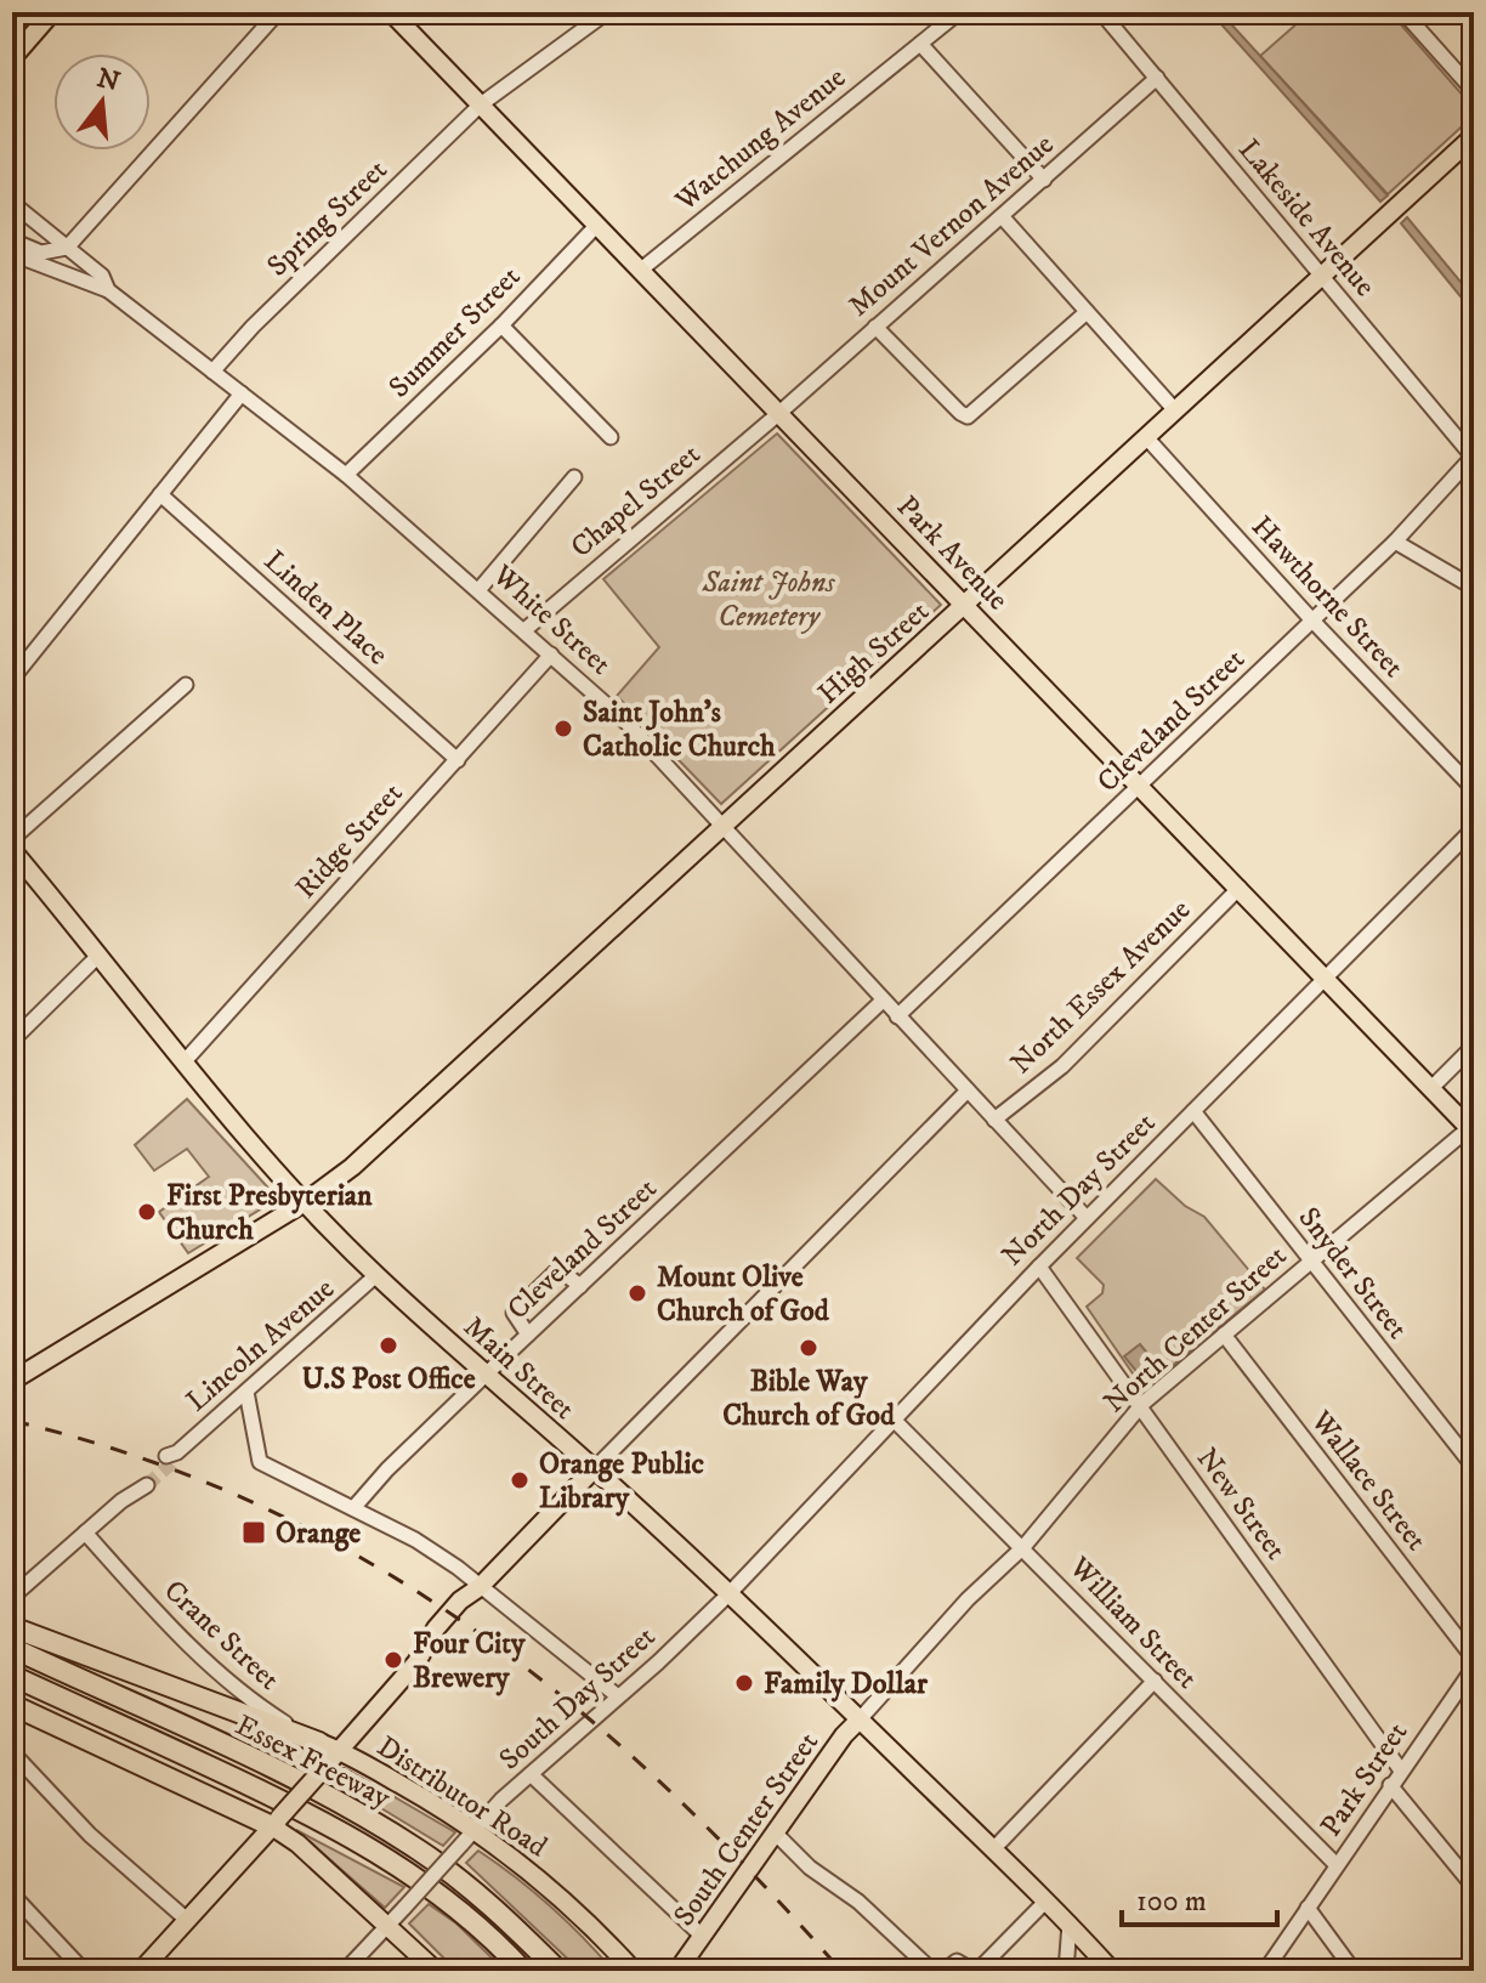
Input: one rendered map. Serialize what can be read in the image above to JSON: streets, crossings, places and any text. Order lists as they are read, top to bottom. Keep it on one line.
{"streets":{"highway":["Essex Freeway"],"main road":["Park Avenue","High Street","Main Street","Crane Street","Distributor Road","South Center Street"],"street":["Watchung Avenue","Spring Street","Lakeside Avenue","Mount Vernon Avenue","Summer Street","Chapel Street","Hawthorne Street","Linden Place","White Street","Cleveland Street","Ridge Street","North Essex Avenue","North Day Street","Snyder Street","North Center Street","Lincoln Avenue","Wallace Street","New Street","William Street","South Day Street","Park Street"]},"crossings":[["Watchung Avenue","Park Avenue"],["Spring Street","Park Avenue"],["Spring Street","White Street"],["Lakeside Avenue","Mount Vernon Avenue"],["Lakeside Avenue","High Street"],["Lakeside Avenue","Cleveland Street"],["Mount Vernon Avenue","Chapel Street"],["Mount Vernon Avenue","Park Avenue"],["Summer Street","Park Avenue"],["Summer Street","White Street"],["Chapel Street","Park Avenue"],["Chapel Street","White Street"],["Park Avenue","High Street"],["Park Avenue","Cleveland Street"],["Park Avenue","North Essex Avenue"],["Park Avenue","North Day Street"],["Park Avenue","North Center Street"],["Hawthorne Street","High Street"],["Hawthorne Street","Cleveland Street"],["Linden Place","Ridge Street"],["White Street","High Street"],["White Street","Cleveland Street"],["White Street","Ridge Street"],["White Street","North Essex Avenue"],["White Street","North Day Street"],["High Street","Main Street"],["Cleveland Street","Main Street"],["Ridge Street","Main Street"],["North Day Street","Snyder Street"],["North Day Street","Main Street"],["North Day Street","New Street"],["North Day Street","William Street"],["North Day Street","South Day Street"],["Snyder Street","North Center Street"],["North Center Street","Main Street"],["North Center Street","Wallace Street"],["North Center Street","New Street"],["North Center Street","William Street"],["North Center Street","South Center Street"],["Lincoln Avenue","Main Street"],["Main Street","South Day Street"],["Main Street","South Center Street"],["New Street","Park Street"],["William Street","Park Street"],["Crane Street","Distributor Road"],["South Day Street","Distributor Road"]],"parks":["Saint Johns Cemetery"],"places":{"other":["Saint John's Catholic Church","First Presbyterian Church","Mount Olive Church of God","U.S Post Office","Bible Way Church of God","Orange Public Library","Four City Brewery","Family Dollar"],"transit":["Orange"]},"scale_bar":"100 m","north":"top"}
